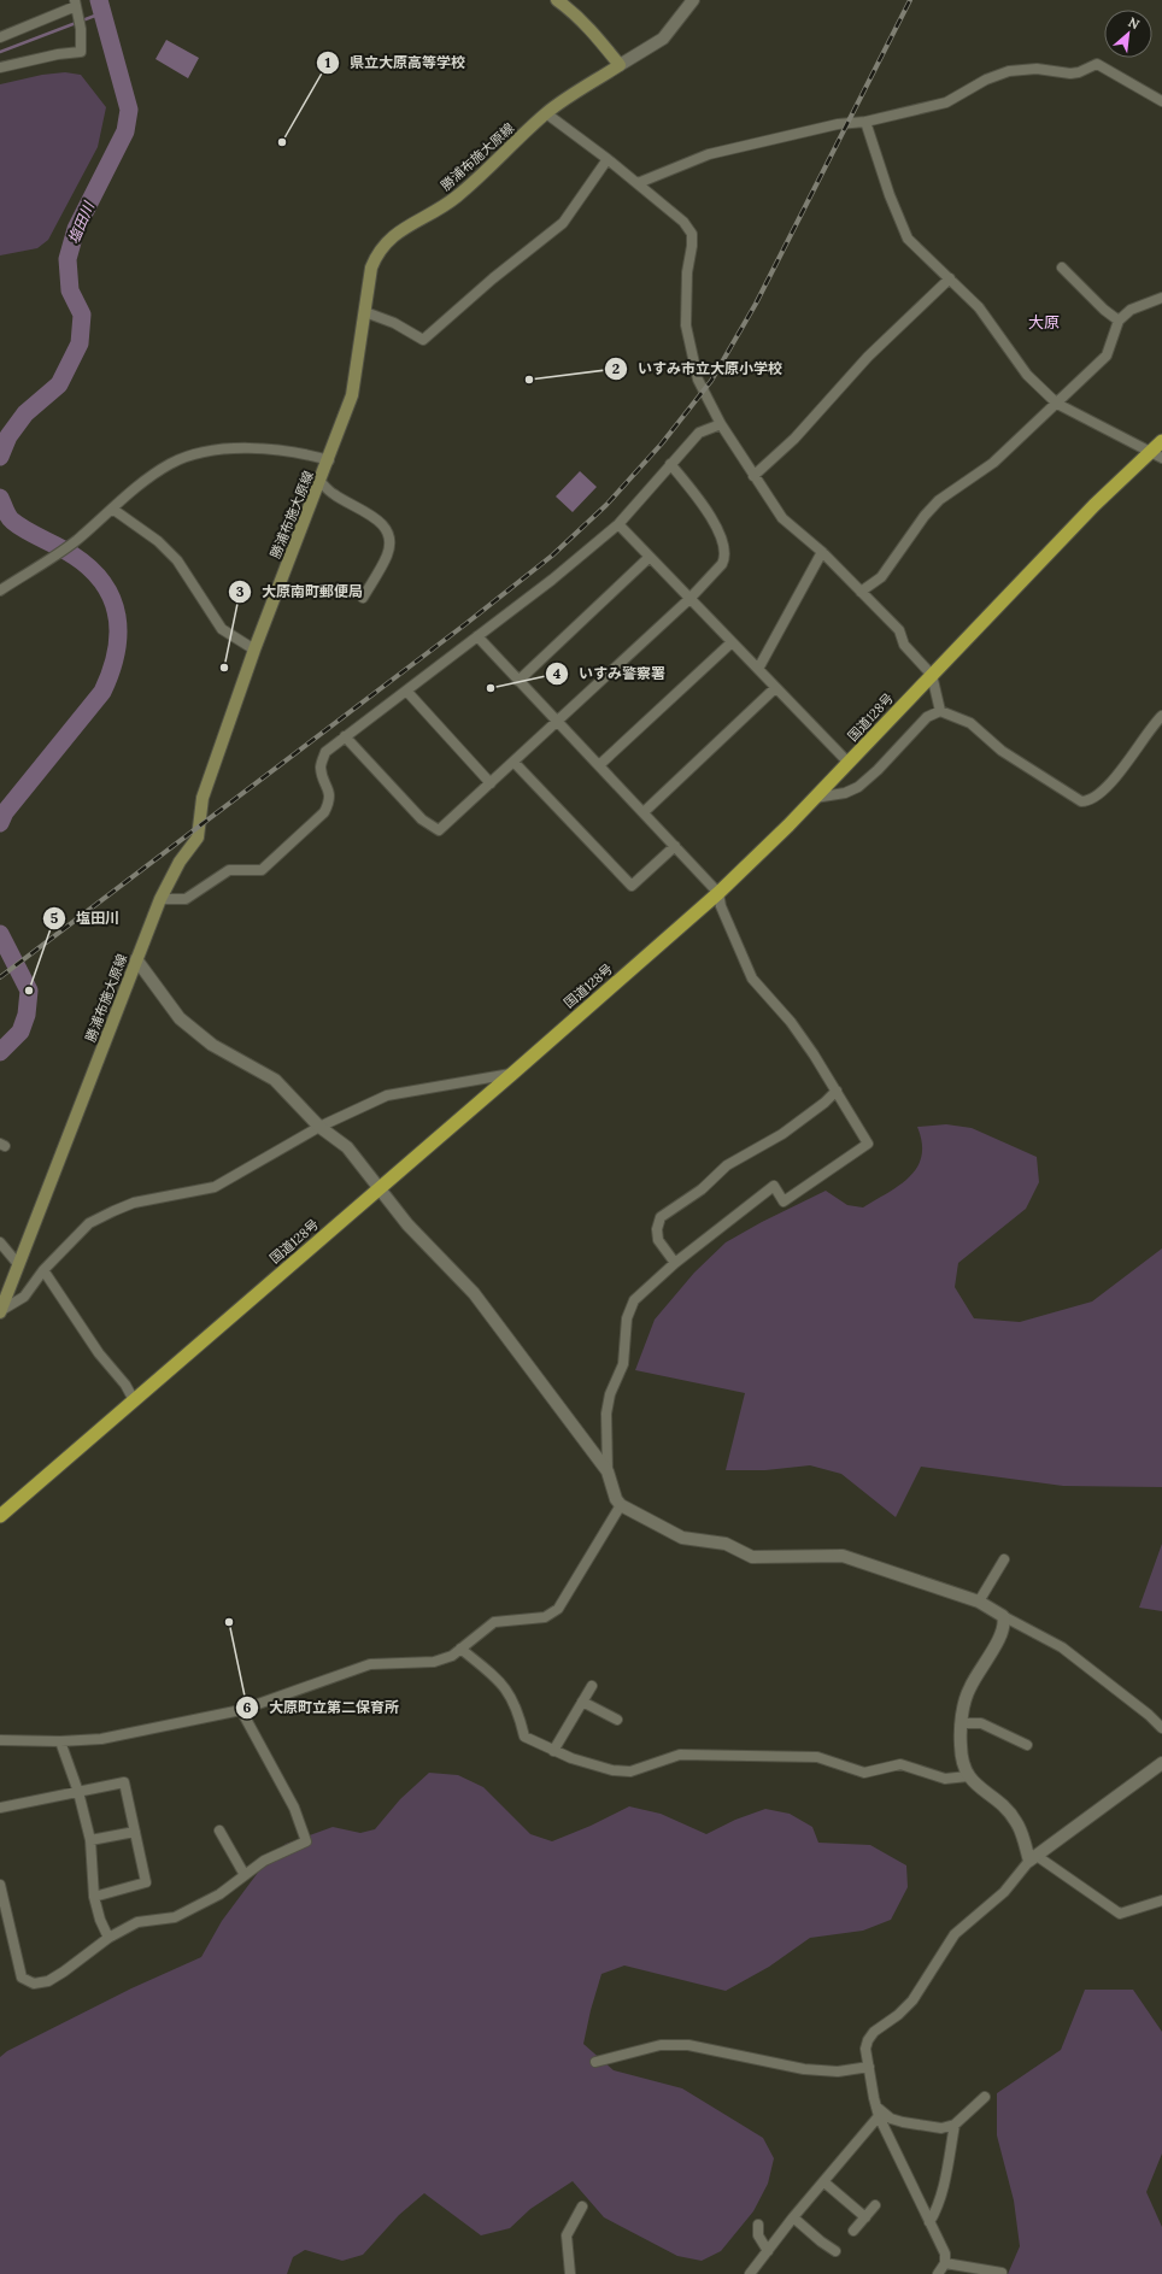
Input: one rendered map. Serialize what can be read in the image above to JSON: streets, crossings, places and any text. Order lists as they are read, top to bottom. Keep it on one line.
{"streets":{"highway":["国道128号"],"main road":["勝浦布施大原線"]},"districts":["大原"],"water":["塩田川"],"places":["県立大原高等学校","いすみ市立大原小学校","大原南町郵便局","いすみ警察署","塩田川","大原町立第二保育所"],"north":"top right"}
